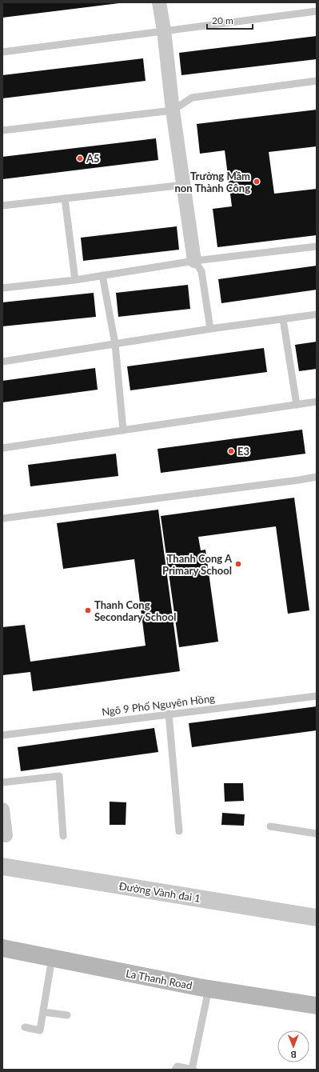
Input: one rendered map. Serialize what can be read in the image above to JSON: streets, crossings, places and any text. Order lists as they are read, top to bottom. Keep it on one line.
{"streets":{"main road":["La Thanh Road"],"street":["Đường Vành đai 1"],"lane":["Ngõ 9 Phố Nguyên Hồng"]},"places":["A5","Trường Mầm non Thành Công","E3","Thanh Cong A Primary School","Thanh Cong Secondary School"],"scale_bar":"20 m","north":"bottom"}
